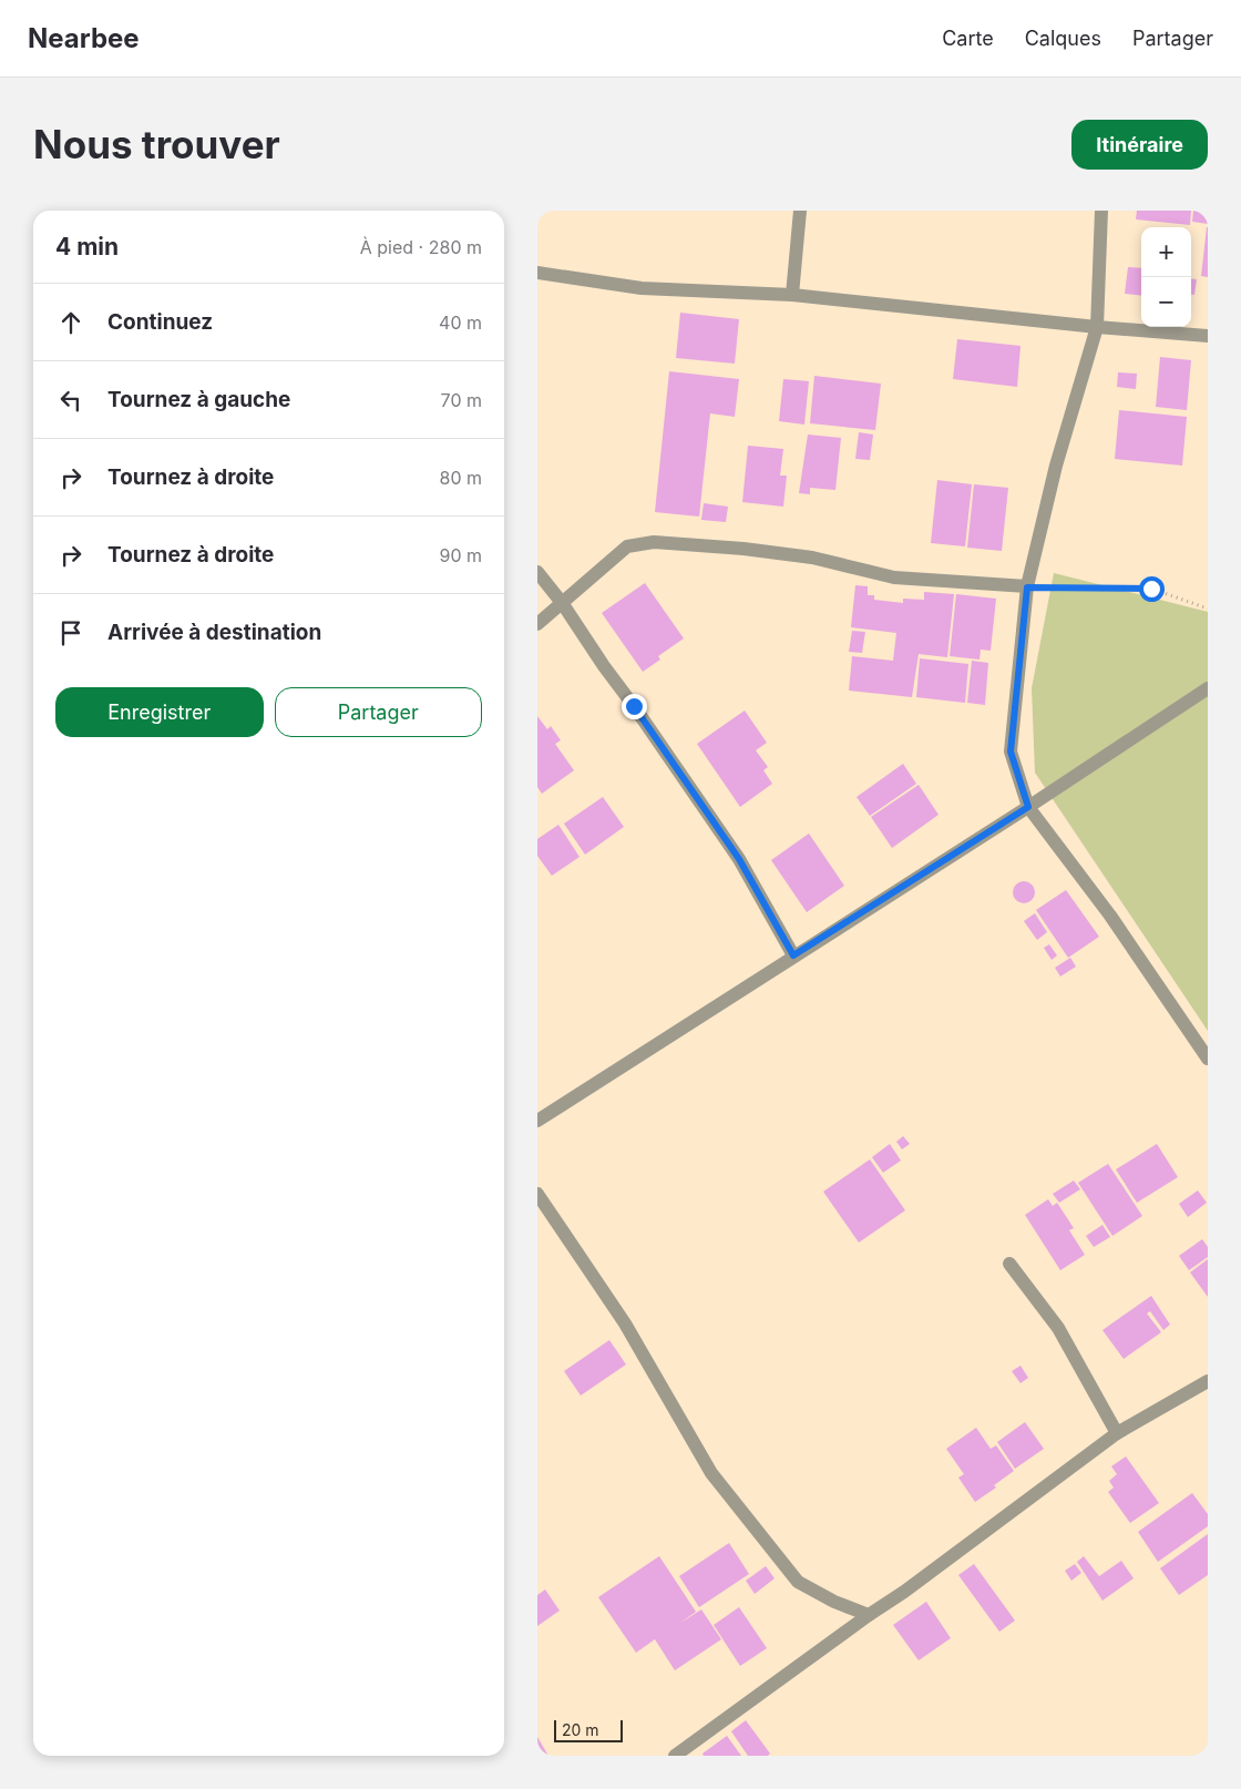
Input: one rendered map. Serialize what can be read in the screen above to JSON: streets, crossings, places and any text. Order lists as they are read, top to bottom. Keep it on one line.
{"scale_bar":"20 m","page":{"header":"Nearbee","nav":["Carte","Calques","Partager"],"buttons":["Itinéraire",["Enregistrer","Partager"]],"title":"Nous trouver","heading":["4 min","À pied · 280 m"],"map_buttons":["+","−"],"list":[["Continuez","40 m"],["Tournez à gauche","70 m"],["Tournez à droite","80 m"],["Tournez à droite","90 m"],"Arrivée à destination"],"scale":"20 m"}}
